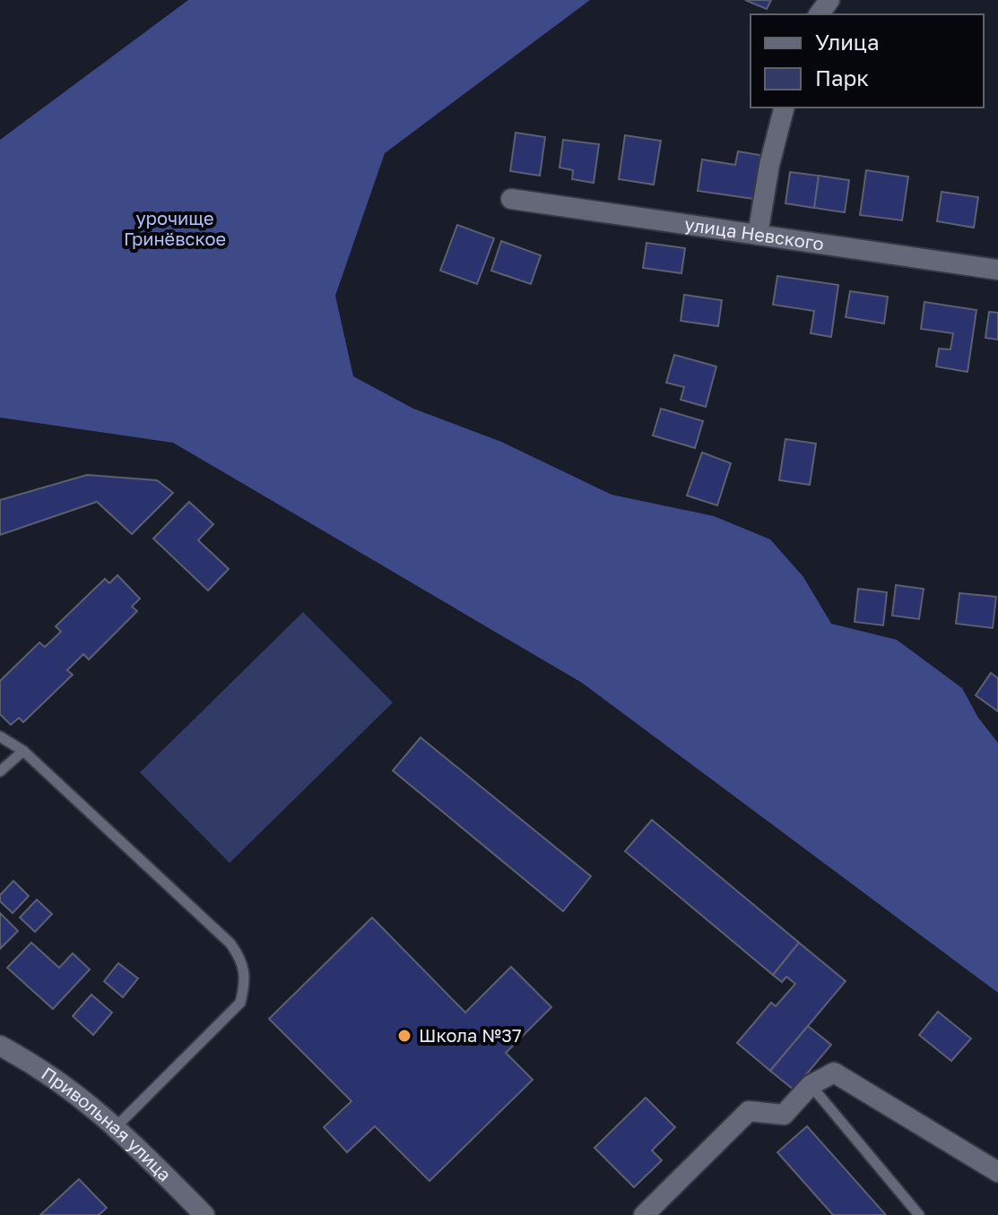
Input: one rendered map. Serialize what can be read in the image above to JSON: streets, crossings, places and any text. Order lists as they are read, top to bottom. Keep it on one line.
{"streets":{"street":["улица Невского","Привольная улица"]},"parks":["урочище Гринёвское"],"places":["Школа №37"],"legend":["Улица","Парк"]}
